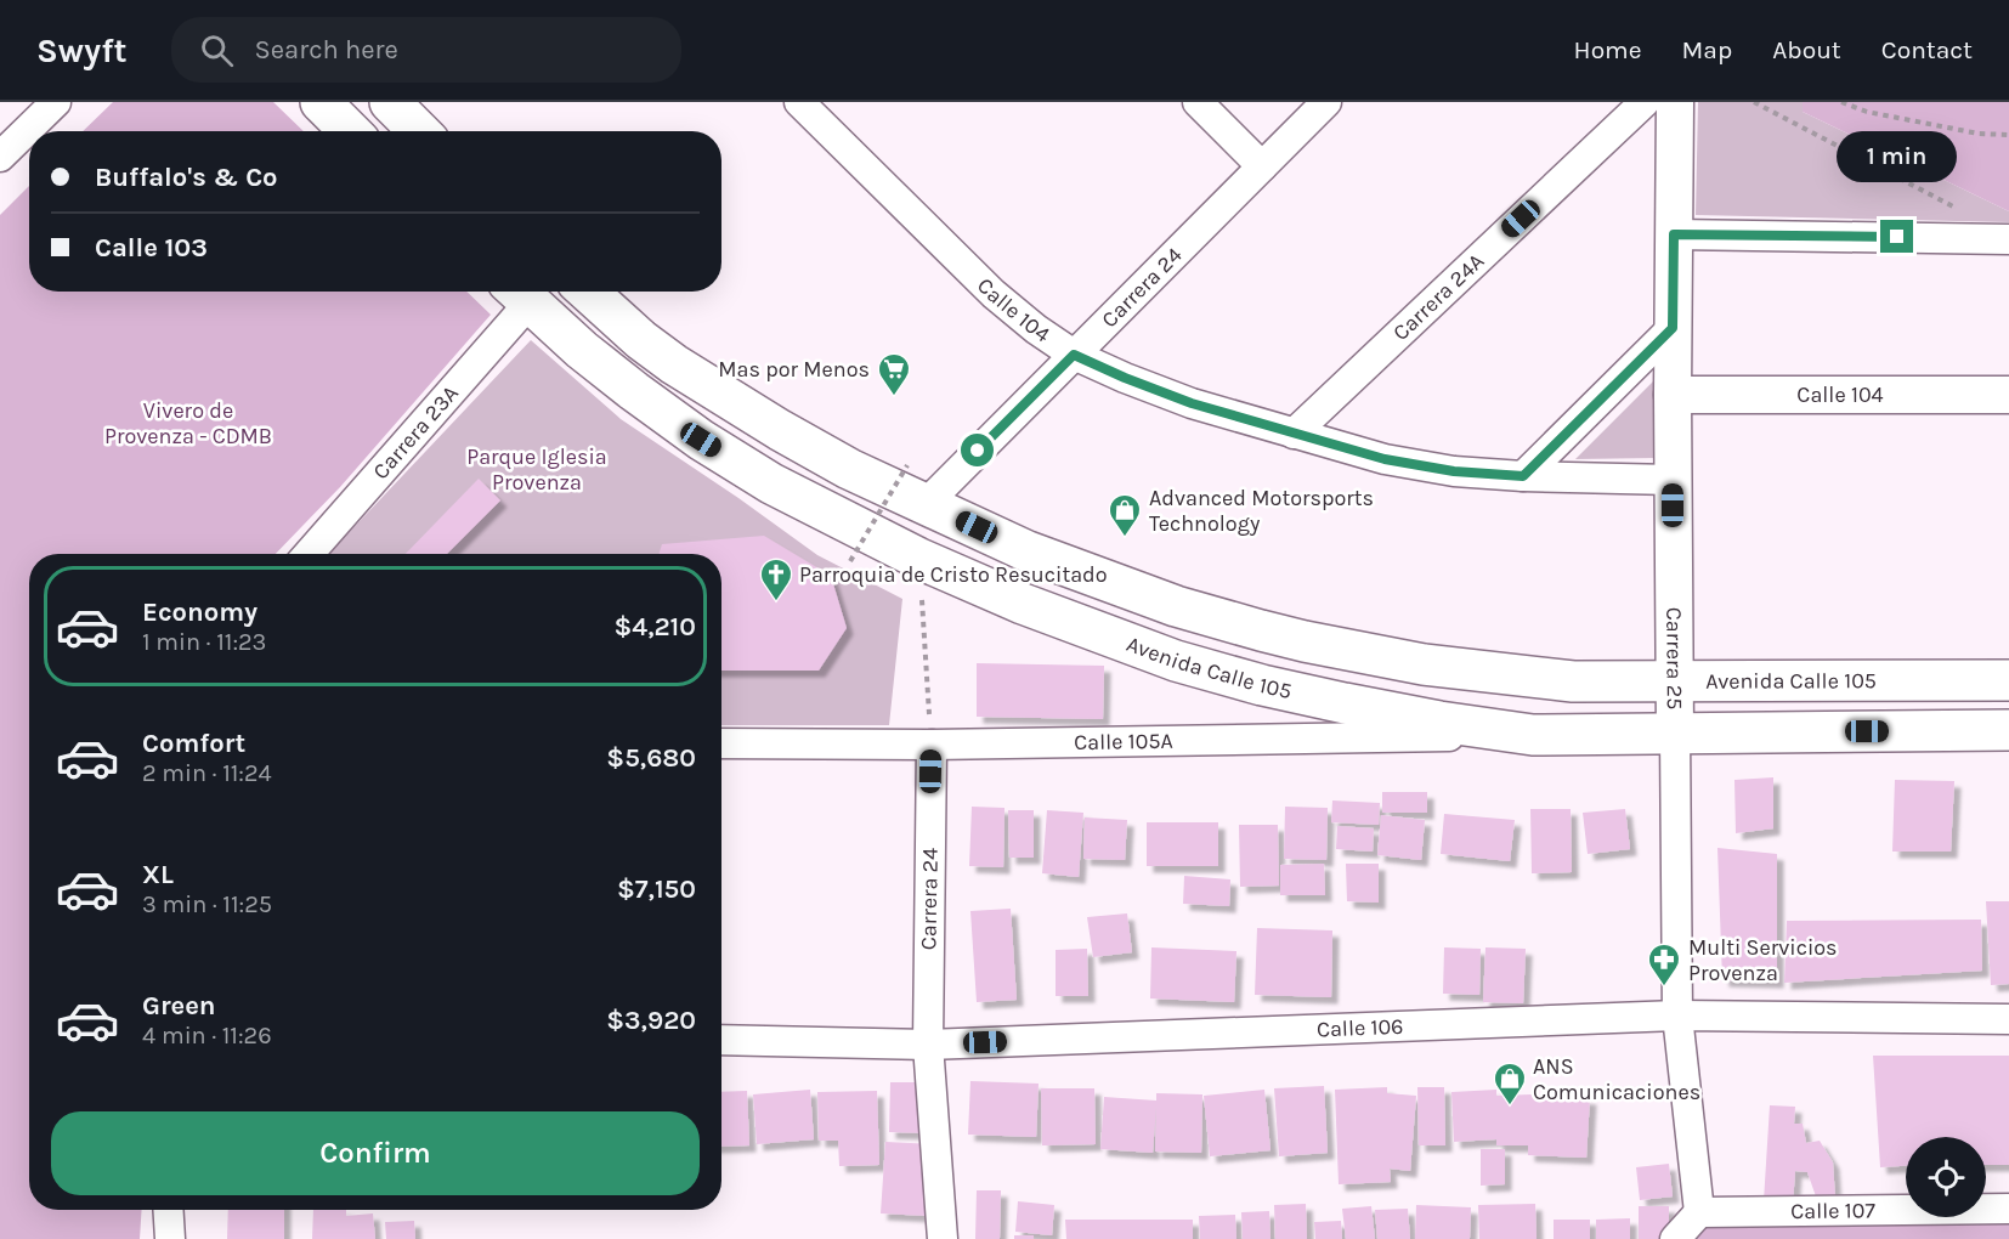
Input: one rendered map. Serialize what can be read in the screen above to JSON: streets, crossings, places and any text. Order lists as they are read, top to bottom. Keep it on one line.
{"streets":{"main road":["Avenida Calle 105"],"street":["Carrera 24","Carrera 24A","Calle 104","Carrera 23A","Carrera 25","Calle 105A","Calle 106","Calle 107"]},"crossings":[["Carrera 24","Calle 104"],["Carrera 24","Avenida Calle 105"],["Carrera 24","Calle 105A"],["Carrera 24","Calle 106"],["Carrera 24A","Calle 104"],["Calle 104","Carrera 25"],["Carrera 23A","Avenida Calle 105"],["Carrera 25","Avenida Calle 105"],["Carrera 25","Calle 106"],["Carrera 25","Calle 107"],["Avenida Calle 105","Calle 105A"]],"parks":["Vivero de Provenza - CDMB","Parque Iglesia Provenza"],"places":{"supermarket":["Mas por Menos"],"shop":["Advanced Motorsports Technology","ANS Comunicaciones"],"church":["Parroquia de Cristo Resucitado"],"pharmacy":["Multi Servicios Provenza"]},"page":{"header":"Swyft","search":"Search here","nav":["Home","Map","About","Contact"],"bubble":"1 min","banner":["Buffalo's & Co","Calle 103"],"list":[{"name":"Economy","note":"1 min · 11:23","value":"$4,210"},{"name":"Comfort","note":"2 min · 11:24","value":"$5,680"},{"name":"XL","note":"3 min · 11:25","value":"$7,150"},{"name":"Green","note":"4 min · 11:26","value":"$3,920"}],"buttons":"Confirm"}}
